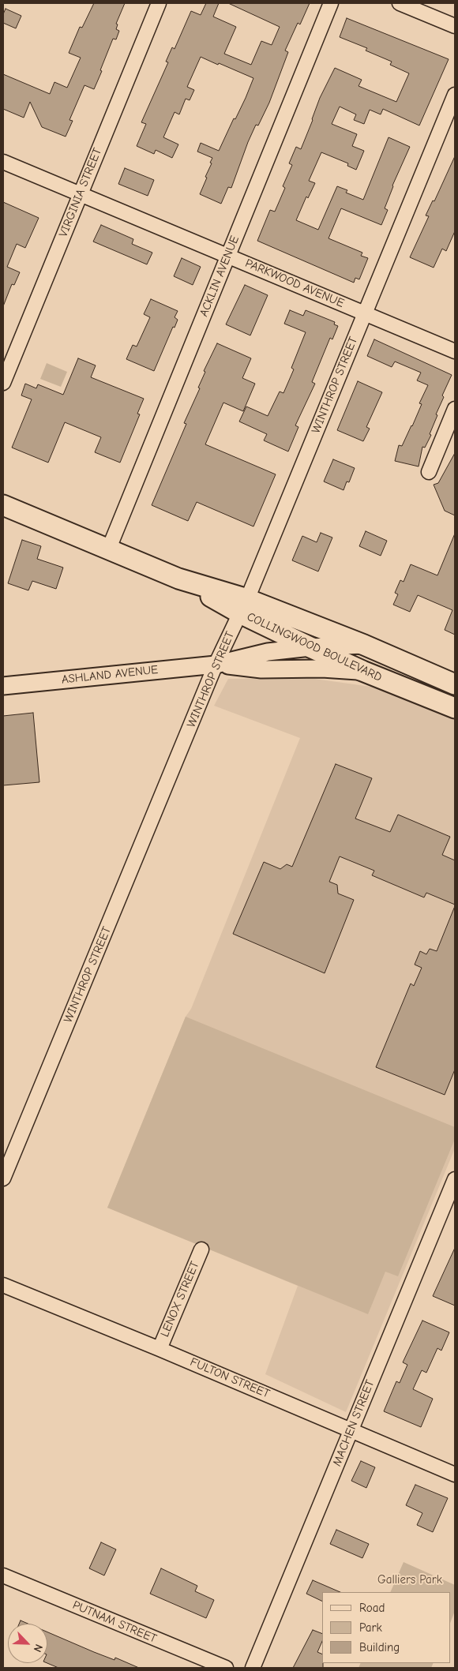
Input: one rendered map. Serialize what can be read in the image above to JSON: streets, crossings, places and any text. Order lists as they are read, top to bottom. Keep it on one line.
{"streets":{"main road":["COLLINGWOOD BOULEVARD"],"street":["VIRGINIA STREET","ACKLIN AVENUE","PARKWOOD AVENUE","WINTHROP STREET","ASHLAND AVENUE","LENOX STREET","FULTON STREET","MACHEN STREET","PUTNAM STREET"]},"crossings":[["VIRGINIA STREET","PARKWOOD AVENUE"],["ACKLIN AVENUE","PARKWOOD AVENUE"],["ACKLIN AVENUE","COLLINGWOOD BOULEVARD"],["PARKWOOD AVENUE","WINTHROP STREET"],["WINTHROP STREET","COLLINGWOOD BOULEVARD"],["WINTHROP STREET","ASHLAND AVENUE"],["COLLINGWOOD BOULEVARD","ASHLAND AVENUE"],["LENOX STREET","FULTON STREET"],["FULTON STREET","MACHEN STREET"]],"parks":["Galliers Park"],"legend":["Road","Park","Building"],"north":"bottom right"}
